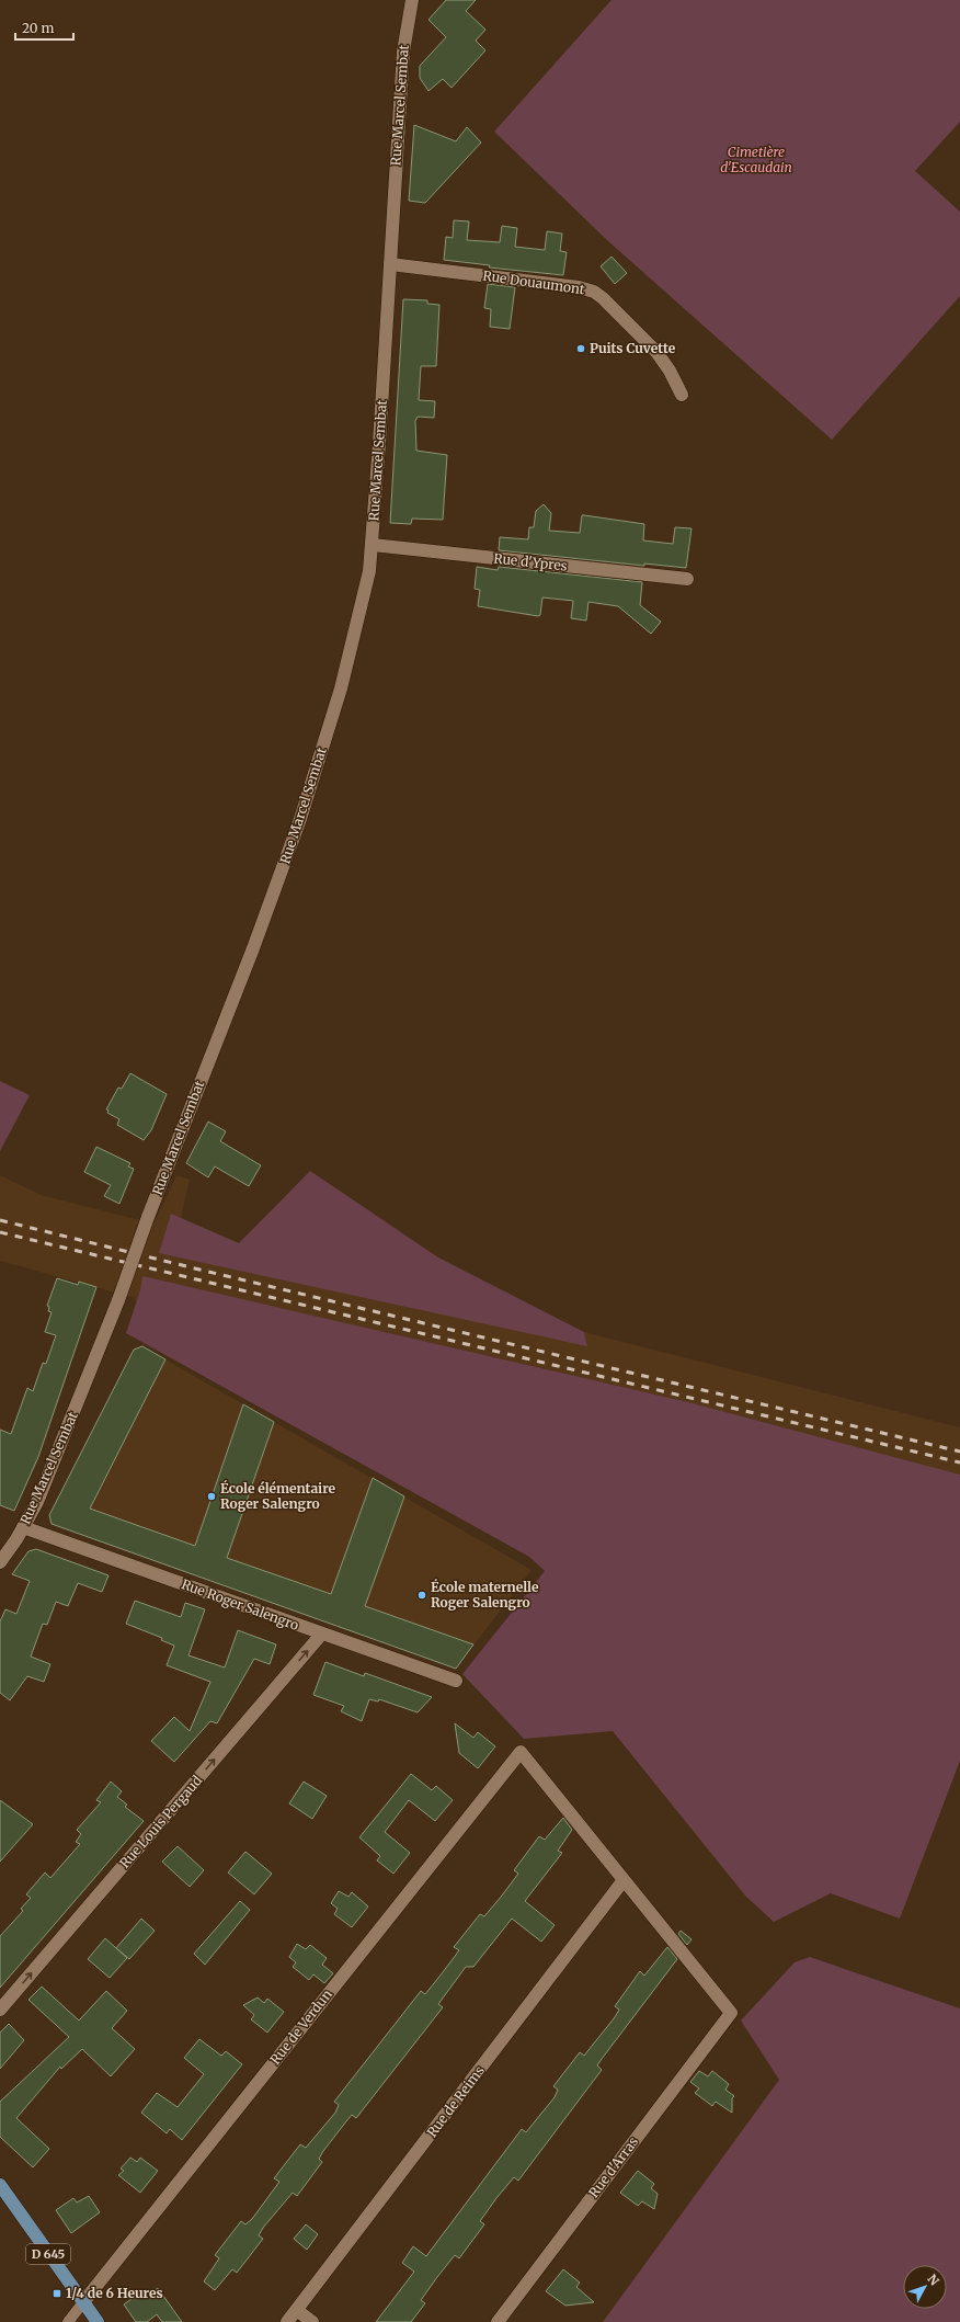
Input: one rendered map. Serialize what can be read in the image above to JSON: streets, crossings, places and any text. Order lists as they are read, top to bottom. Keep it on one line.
{"streets":{"main road":["D 645"],"street":["Rue Marcel Sembat","Rue Douaumont","Rue d'Ypres","Rue Roger Salengro","Rue Louis Pergaud","Rue de Verdun","Rue de Reims","Rue d'Arras"]},"crossings":[["Rue Marcel Sembat","Rue Douaumont"],["Rue Marcel Sembat","Rue d'Ypres"],["Rue Marcel Sembat","Rue Roger Salengro"],["Rue Roger Salengro","Rue Louis Pergaud"],["Rue de Verdun","Rue de Reims"],["Rue de Verdun","Rue d'Arras"],["Rue de Verdun","D 645"],["Rue de Reims","Rue d'Arras"]],"one_way":["Rue Louis Pergaud"],"parks":["Cimetière d'Escaudain"],"places":{"other":["Puits Cuvette","École élémentaire Roger Salengro","École maternelle Roger Salengro"],"transit":["1/4 de 6 Heures"]},"scale_bar":"20 m","north":"top right"}
